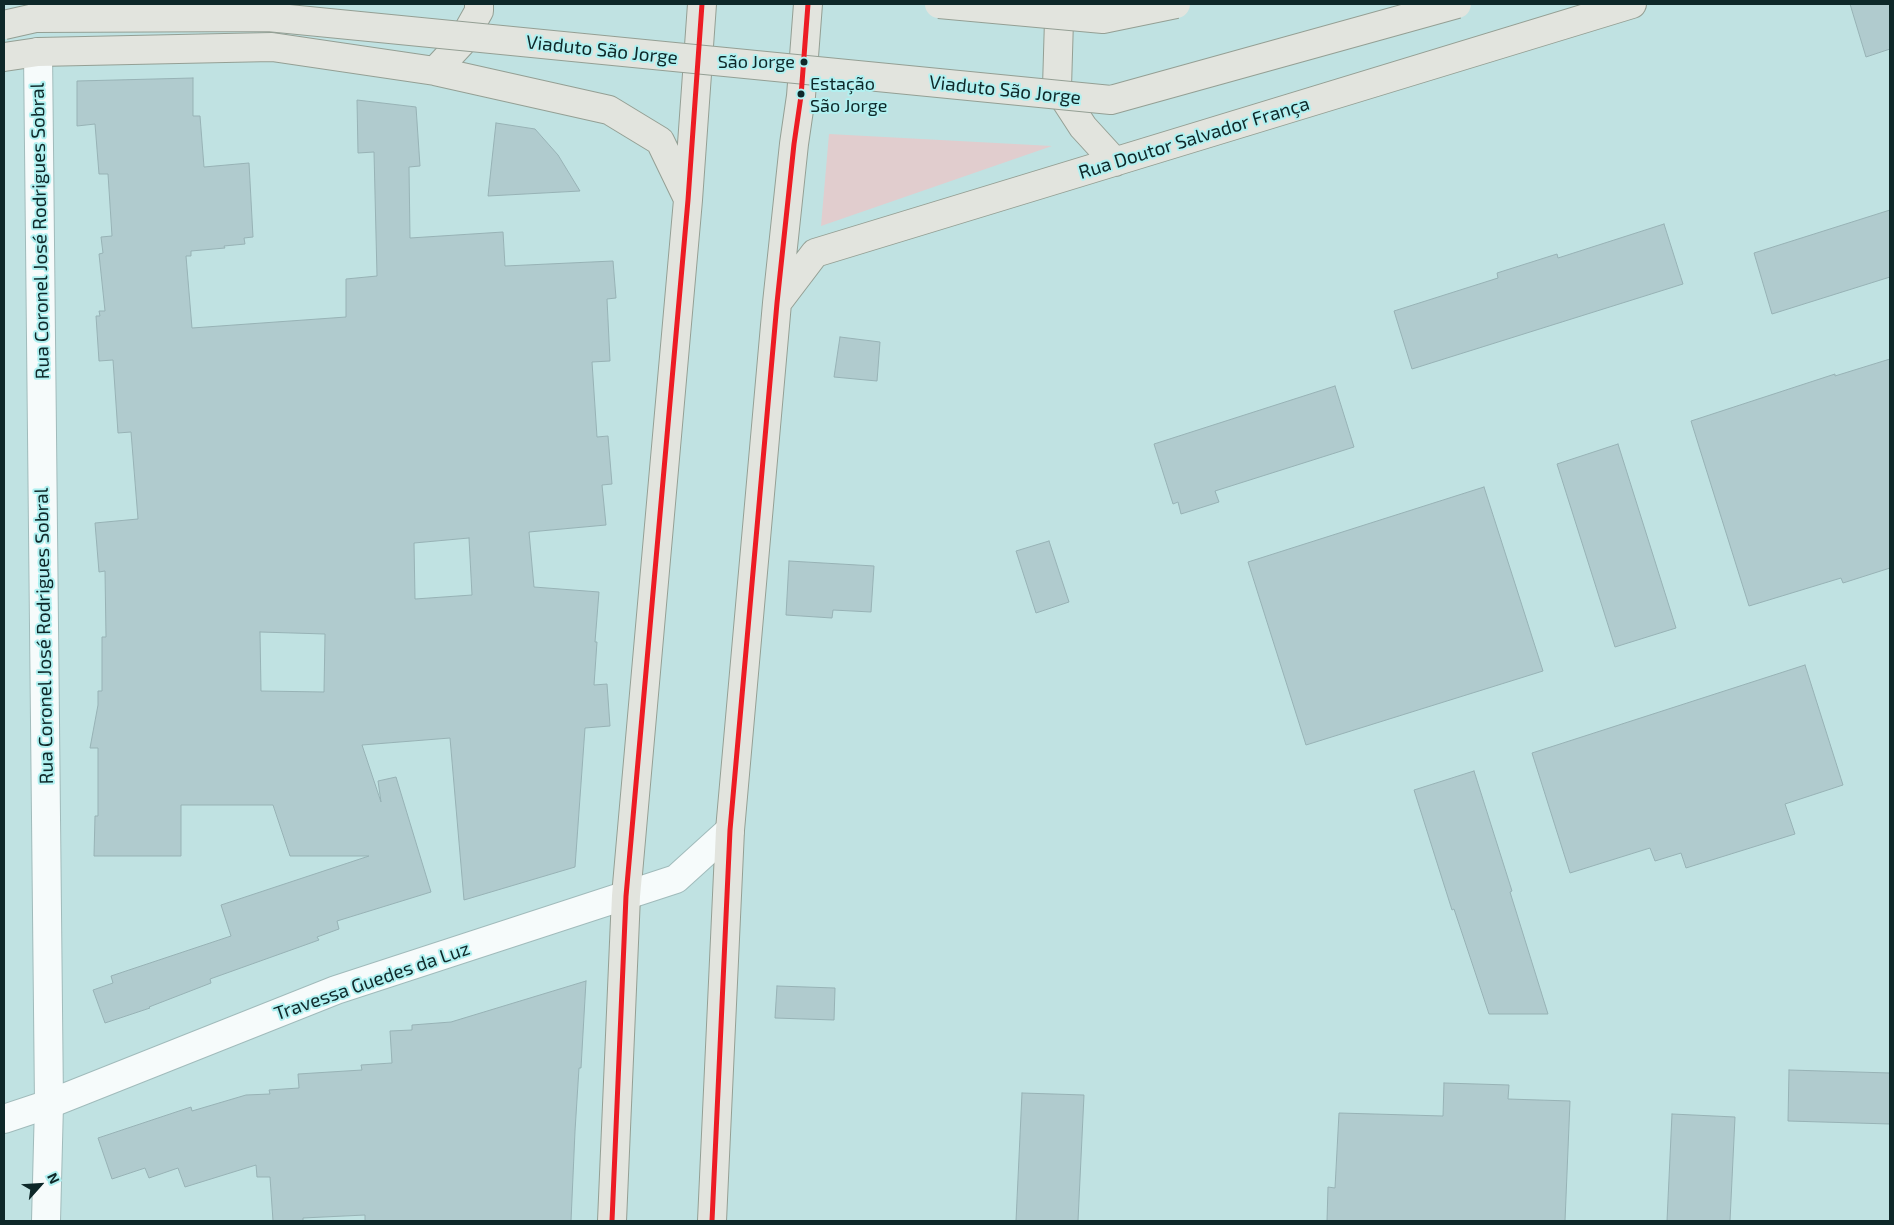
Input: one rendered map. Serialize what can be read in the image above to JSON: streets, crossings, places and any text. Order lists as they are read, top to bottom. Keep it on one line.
{"streets":{"main road":["Viaduto São Jorge","Rua Doutor Salvador França"],"street":["Rua Coronel José Rodrigues Sobral","Travessa Guedes da Luz"]},"crossings":[["Rua Coronel José Rodrigues Sobral","Travessa Guedes da Luz"]],"places":["São Jorge","Estação São Jorge"],"north":"top right"}
